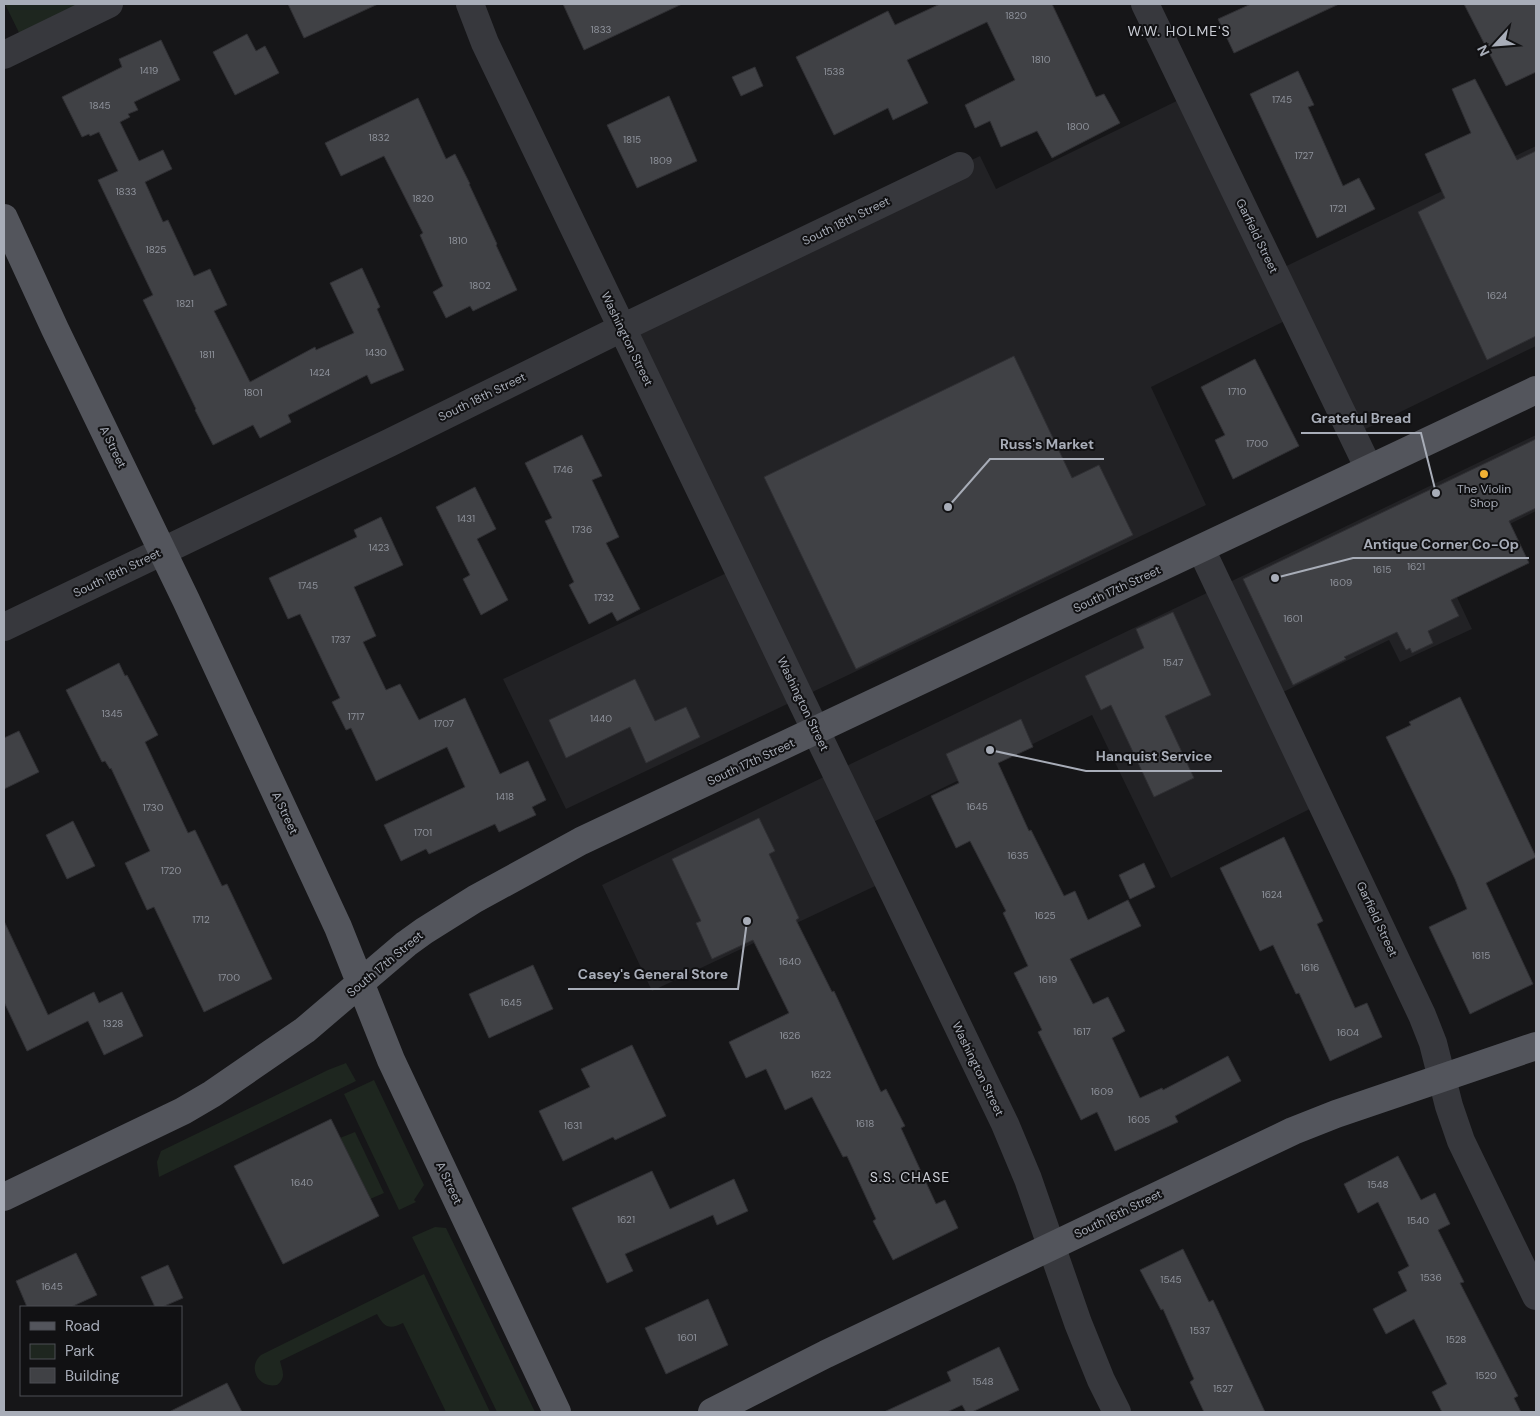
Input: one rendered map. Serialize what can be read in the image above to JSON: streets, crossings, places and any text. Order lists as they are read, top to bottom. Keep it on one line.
{"streets":{"main road":["A Street","South 17th Street","South 16th Street"],"street":["South 18th Street","Garfield Street","Washington Street"]},"crossings":[["South 18th Street","Washington Street"],["South 18th Street","A Street"],["Garfield Street","South 17th Street"],["Garfield Street","South 16th Street"],["Washington Street","South 17th Street"],["Washington Street","South 16th Street"],["A Street","South 17th Street"]],"districts":["W.W. HOLME'S","S.S. CHASE"],"places":["The Violin Shop","Grateful Bread","Russ's Market","Antique Corner Co-Op","Hanquist Service","Casey's General Store"],"house_numbers":["1820","1833","1810","1419","1538","1745","1845","1800","1832","1815","1727","1809","1833","1820","1721","1810","1825","1802","1624","1821","1430","1811","1424","1710","1801","1700","1746","1431","1736","1423","1621","1615","1609","1745","1732","1601","1737","1547","1345","1717","1440","1707","1418","1645","1730","1701","1635","1720","1624","1625","1712","1615","1640","1616","1700","1619","1645","1328","1617","1604","1626","1622","1609","1605","1618","1631","1640","1548","1621","1540","1536","1545","1645","1537","1601","1528","1520","1548","1527"],"legend":["Road","Park","Building"],"north":"bottom left"}
